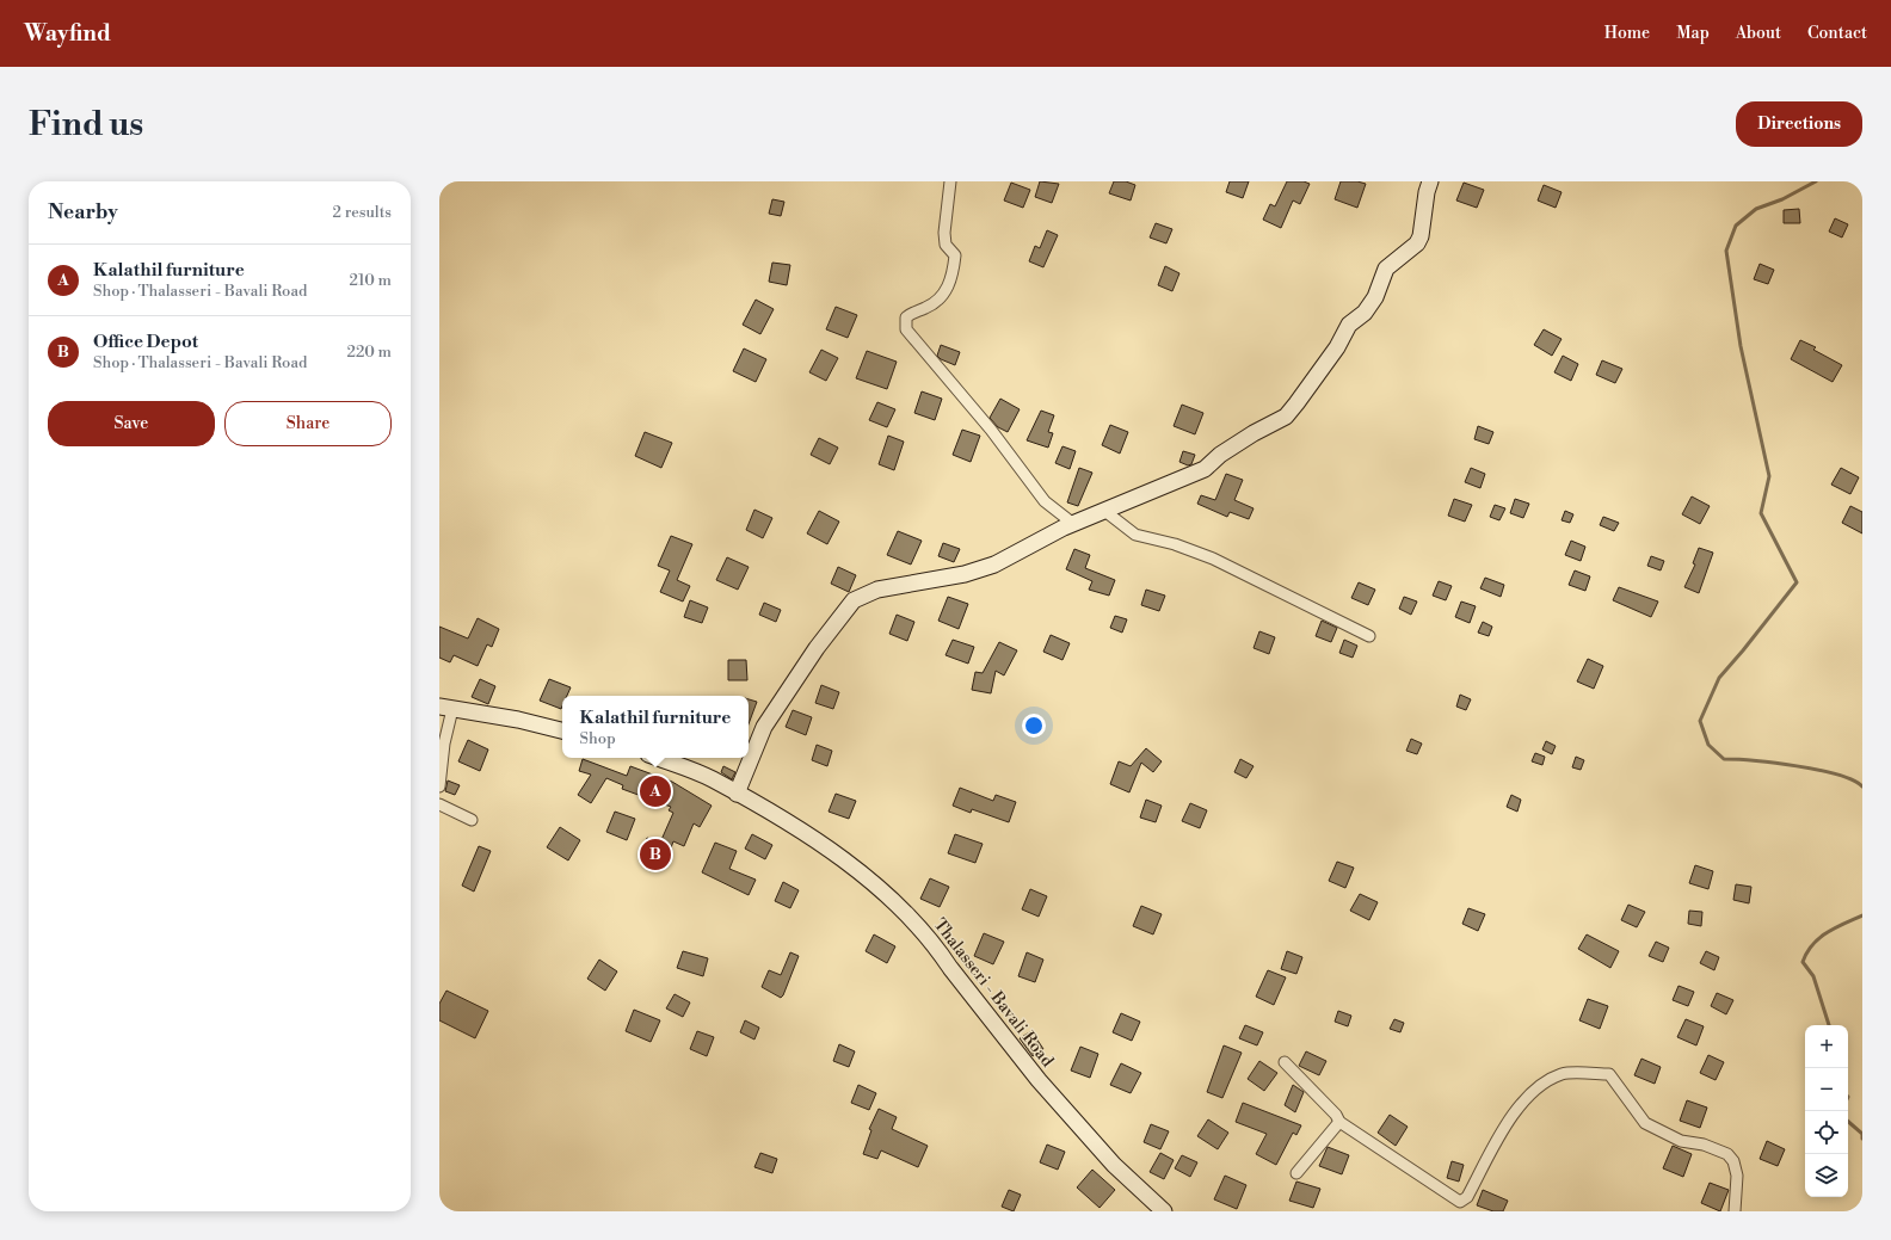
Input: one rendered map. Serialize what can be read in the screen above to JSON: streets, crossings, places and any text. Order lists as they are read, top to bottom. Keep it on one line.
{"streets":{"street":["Thalasseri - Bavali Road"]},"page":{"header":"Wayfind","nav":["Home","Map","About","Contact"],"buttons":["Directions",["Save","Share"]],"title":"Find us","heading":["Nearby","2 results"],"list":[{"mark":"A","name":"Kalathil furniture","note":"Shop · Thalasseri - Bavali Road","value":"210 m"},{"mark":"B","name":"Office Depot","note":"Shop · Thalasseri - Bavali Road","value":"220 m"}],"popup":["Kalathil furniture","Shop"],"pins":["A","B"],"map_buttons":["+","−"]}}
